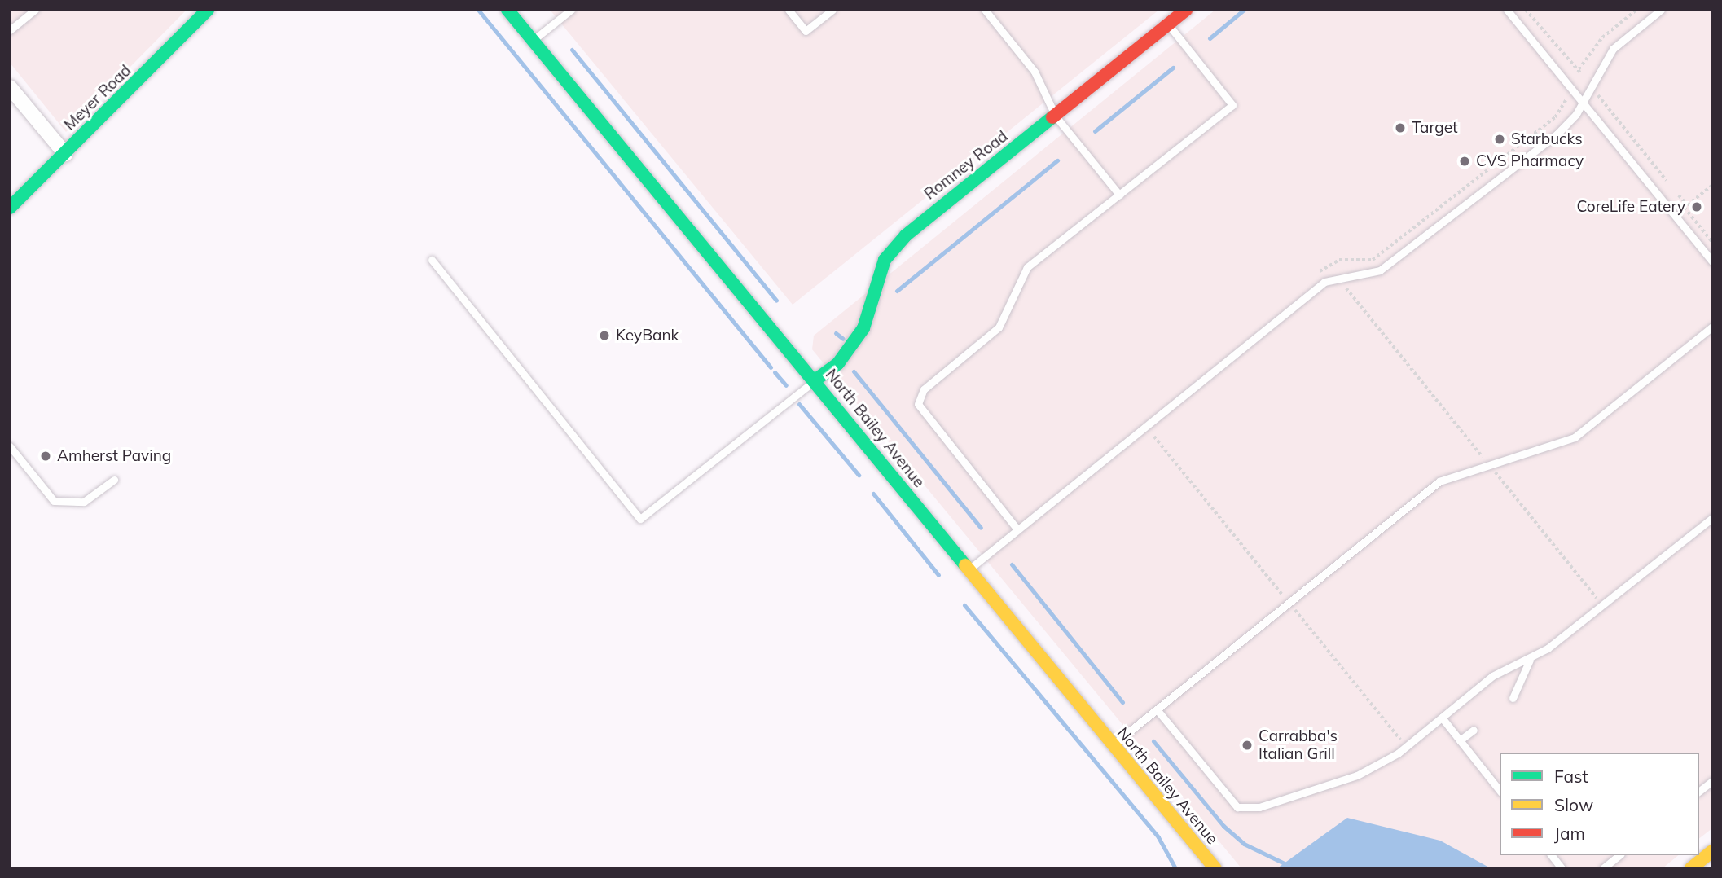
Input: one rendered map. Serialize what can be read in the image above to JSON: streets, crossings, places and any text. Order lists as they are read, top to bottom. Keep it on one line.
{"streets":{"street":["Meyer Road","Romney Road","North Bailey Avenue"]},"crossings":[["Romney Road","North Bailey Avenue"]],"places":["Target","Starbucks","CVS Pharmacy","CoreLife Eatery","KeyBank","Amherst Paving","Carrabba's Italian Grill"],"legend":["Fast","Slow","Jam"]}
